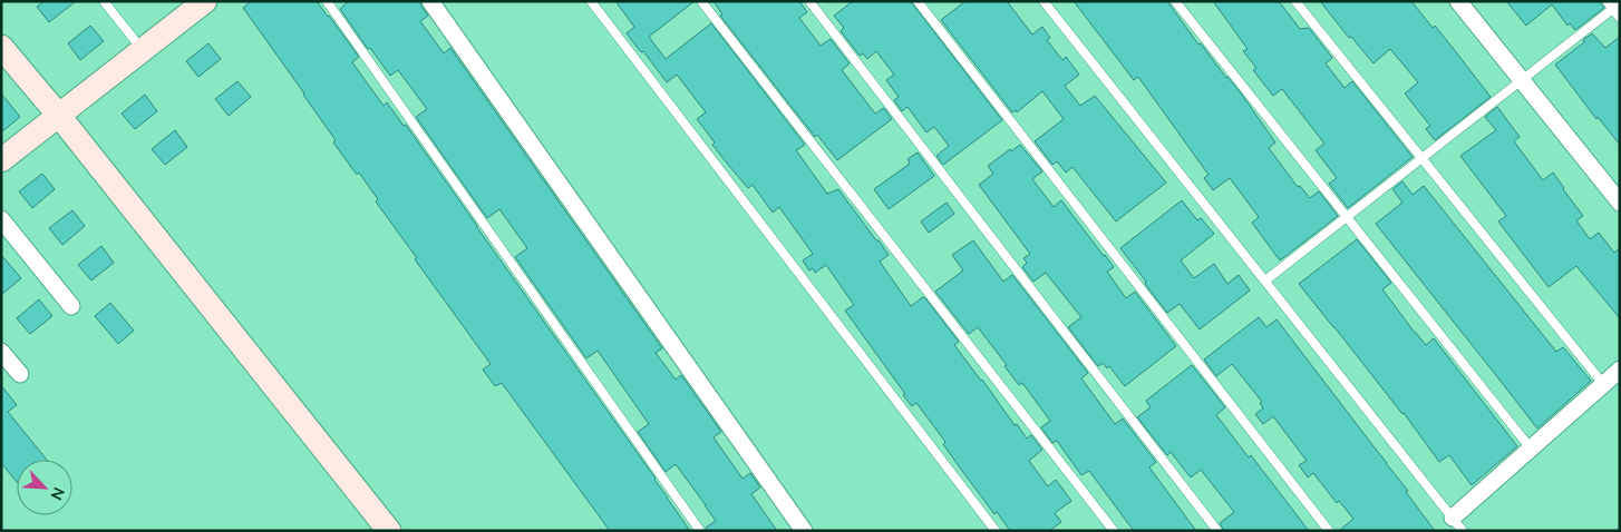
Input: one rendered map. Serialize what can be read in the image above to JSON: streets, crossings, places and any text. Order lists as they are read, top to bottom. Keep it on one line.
{"north":"bottom right"}
